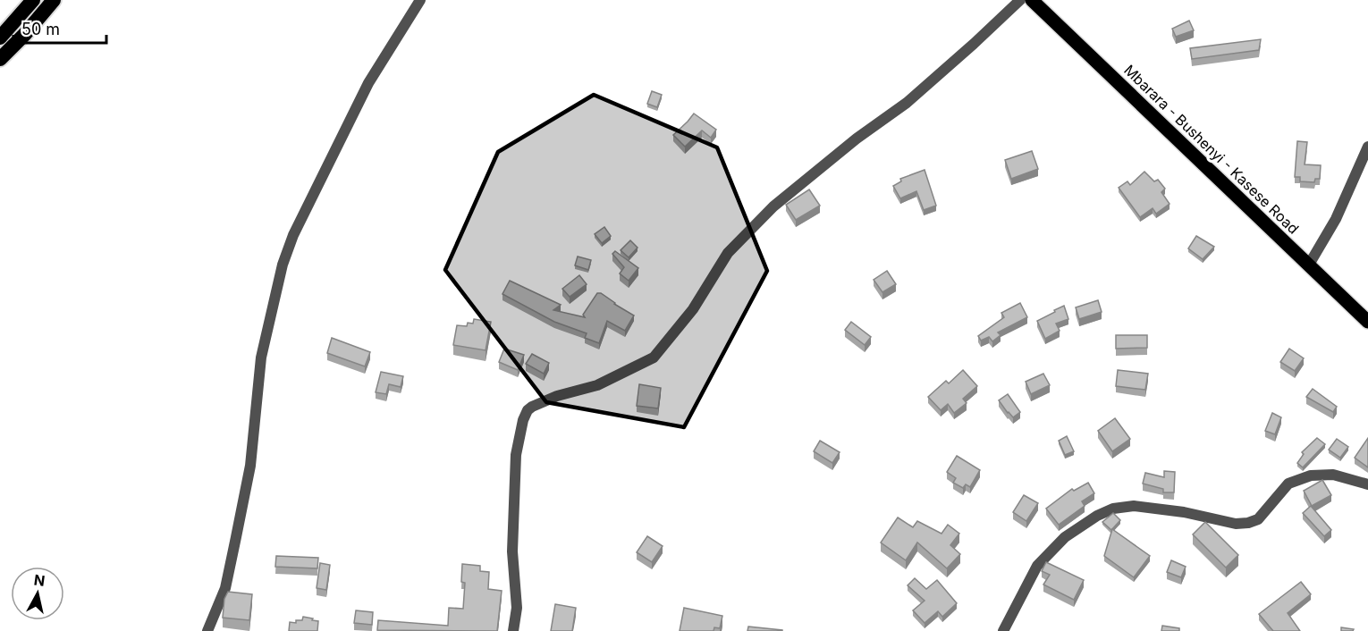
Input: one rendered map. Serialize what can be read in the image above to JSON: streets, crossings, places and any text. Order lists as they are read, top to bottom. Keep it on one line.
{"streets":{"main road":["Mbarara - Bushenyi - Kasese Road"]},"scale_bar":"50 m","north":"top"}
